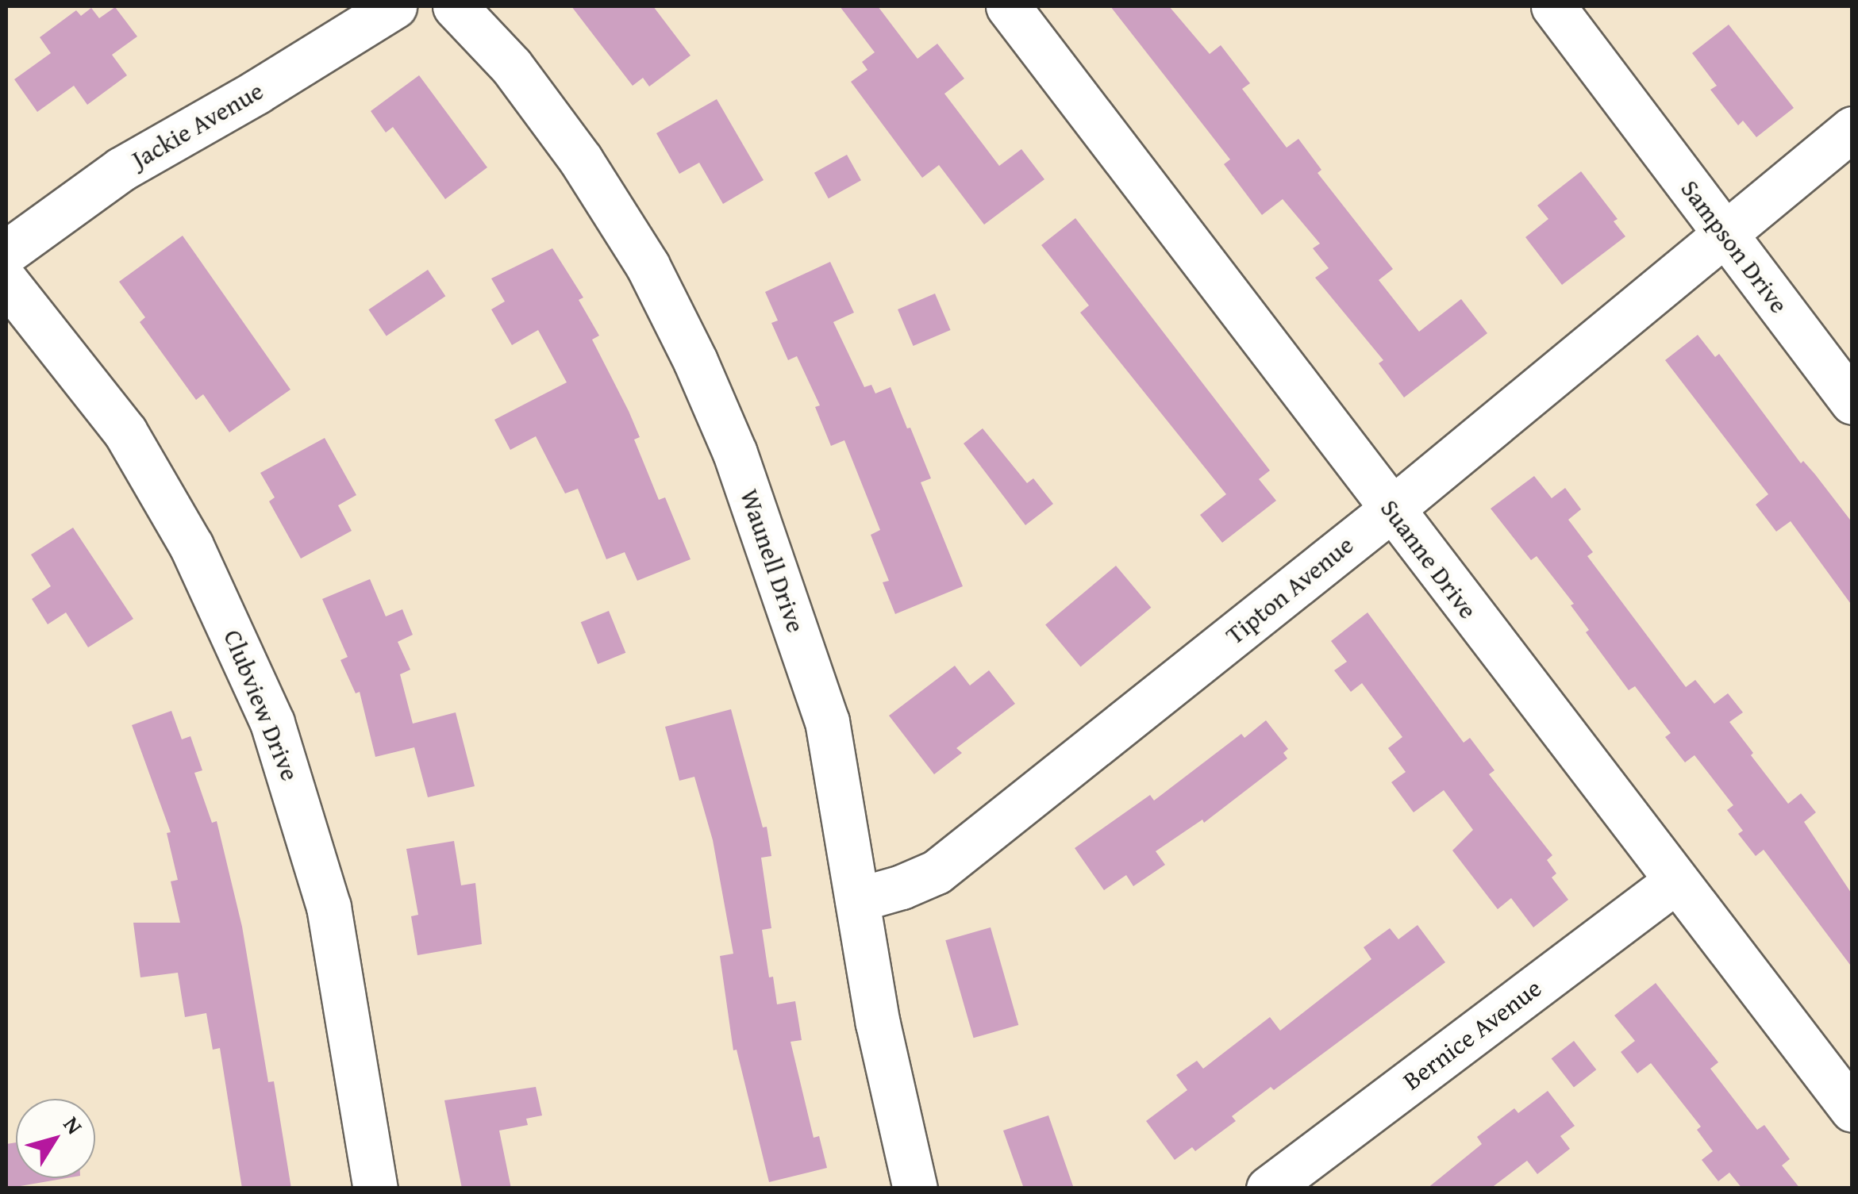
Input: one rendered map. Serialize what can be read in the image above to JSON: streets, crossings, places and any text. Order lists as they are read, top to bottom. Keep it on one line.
{"streets":{"street":["Jackie Avenue","Sampson Drive","Suanne Drive","Waunell Drive","Tipton Avenue","Clubview Drive","Bernice Avenue"]},"crossings":[["Sampson Drive","Tipton Avenue"],["Suanne Drive","Tipton Avenue"],["Suanne Drive","Bernice Avenue"],["Waunell Drive","Tipton Avenue"]],"north":"top right"}
